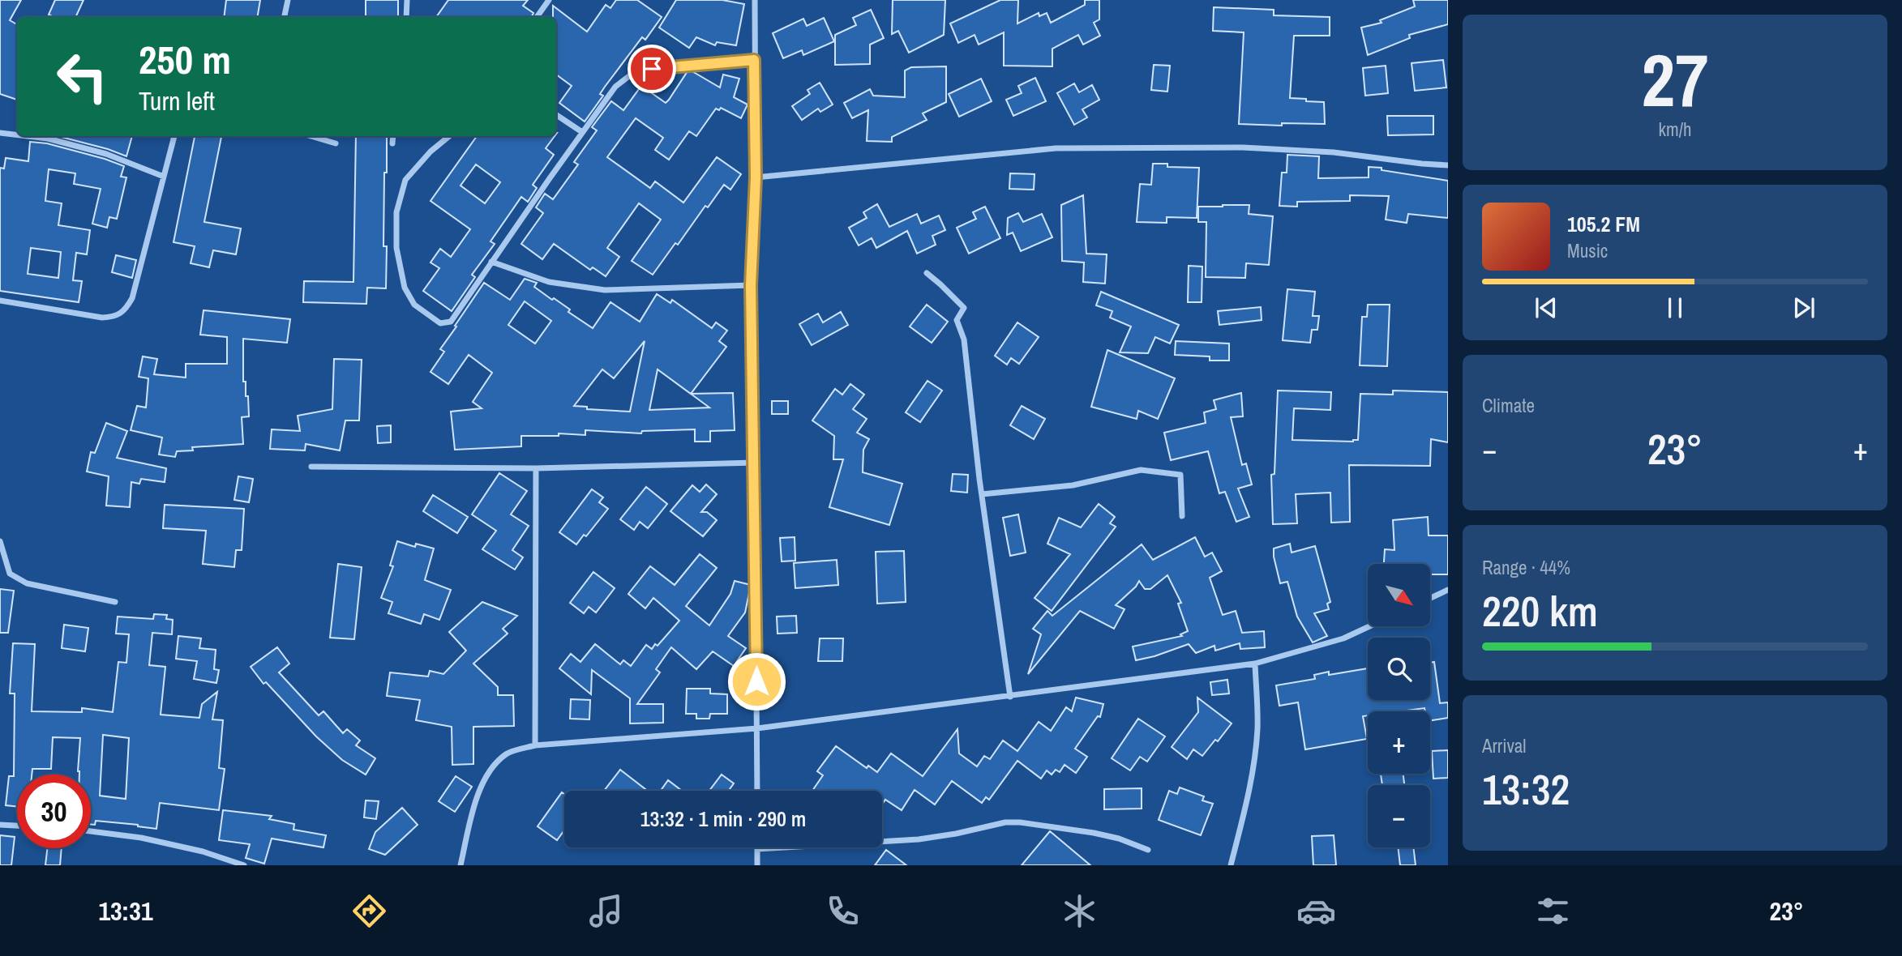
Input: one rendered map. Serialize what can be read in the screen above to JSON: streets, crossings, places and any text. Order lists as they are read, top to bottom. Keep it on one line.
{"north":"bottom right","page":{"tile":[["27","km/h"],"Climate",["Range · 44%","220 km"],["Arrival","13:32"]],"turn":["250 m","Turn left"],"song":["105.2 FM","Music"],"heat":["−","23°","+"],"map_buttons":["+","−"],"limit":"30","trip":"13:32 · 1 min · 290 m","tabs":["13:31","23°"]}}
